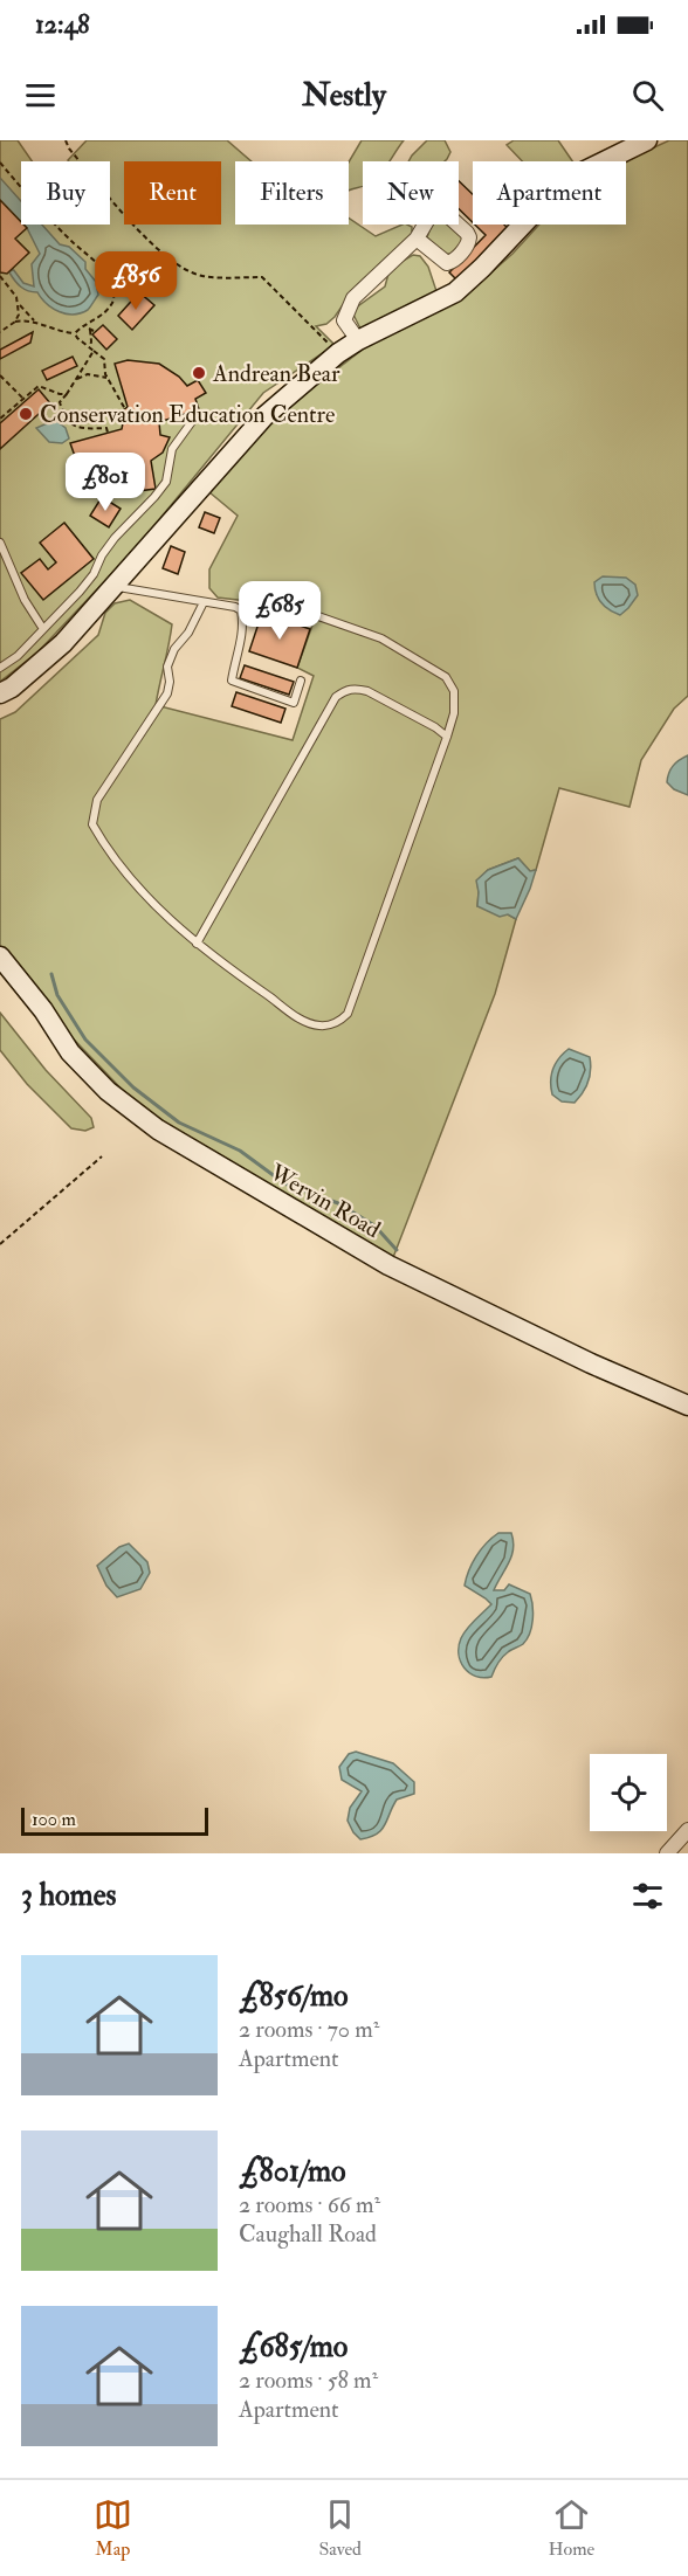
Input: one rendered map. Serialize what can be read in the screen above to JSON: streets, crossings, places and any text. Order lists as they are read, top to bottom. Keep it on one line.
{"streets":{"street":["Wervin Road"]},"places":["Andrean Bear","Conservation Education Centre"],"scale_bar":"100 m","page":{"status":"12:48","header":"Nestly","chip":["Buy","Rent","Filters","New","Apartment"],"price":["£856","£801","£685"],"scale":"100 m","heading":"3 homes","list":[{"name":"£856/mo","note":"2 rooms · 70 m² · Apartment"},{"name":"£801/mo","note":"2 rooms · 66 m² · Caughall Road"},{"name":"£685/mo","note":"2 rooms · 58 m² · Apartment"}],"tabs":["Map","Saved","Home"]}}
